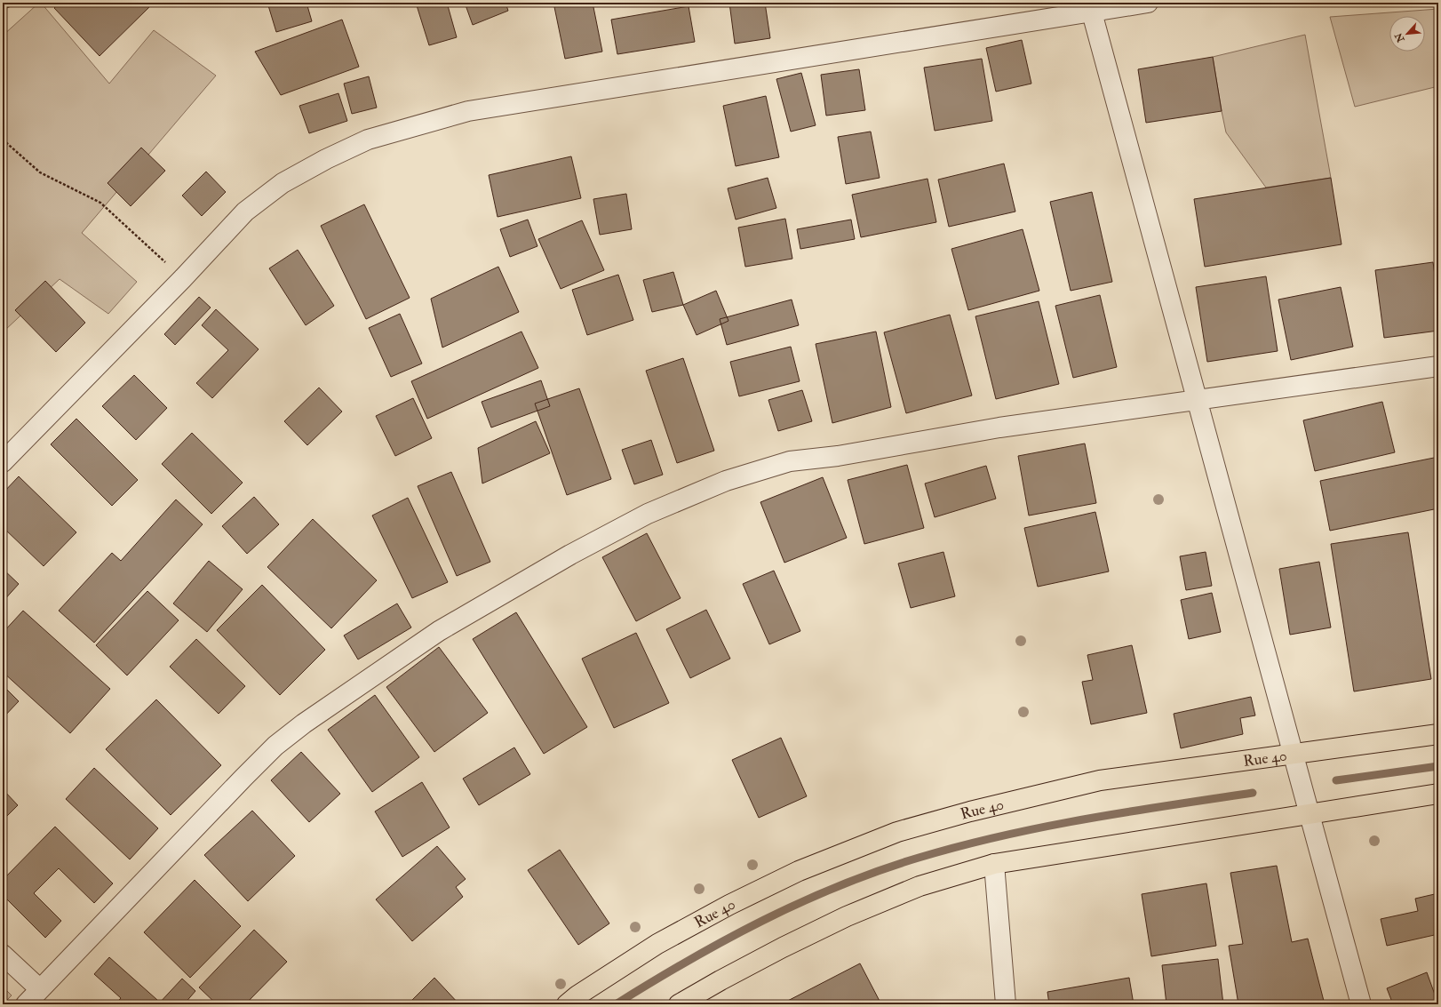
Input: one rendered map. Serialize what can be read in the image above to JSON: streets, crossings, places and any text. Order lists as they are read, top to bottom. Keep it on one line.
{"streets":{"main road":["Rue 40"]},"north":"bottom left"}
